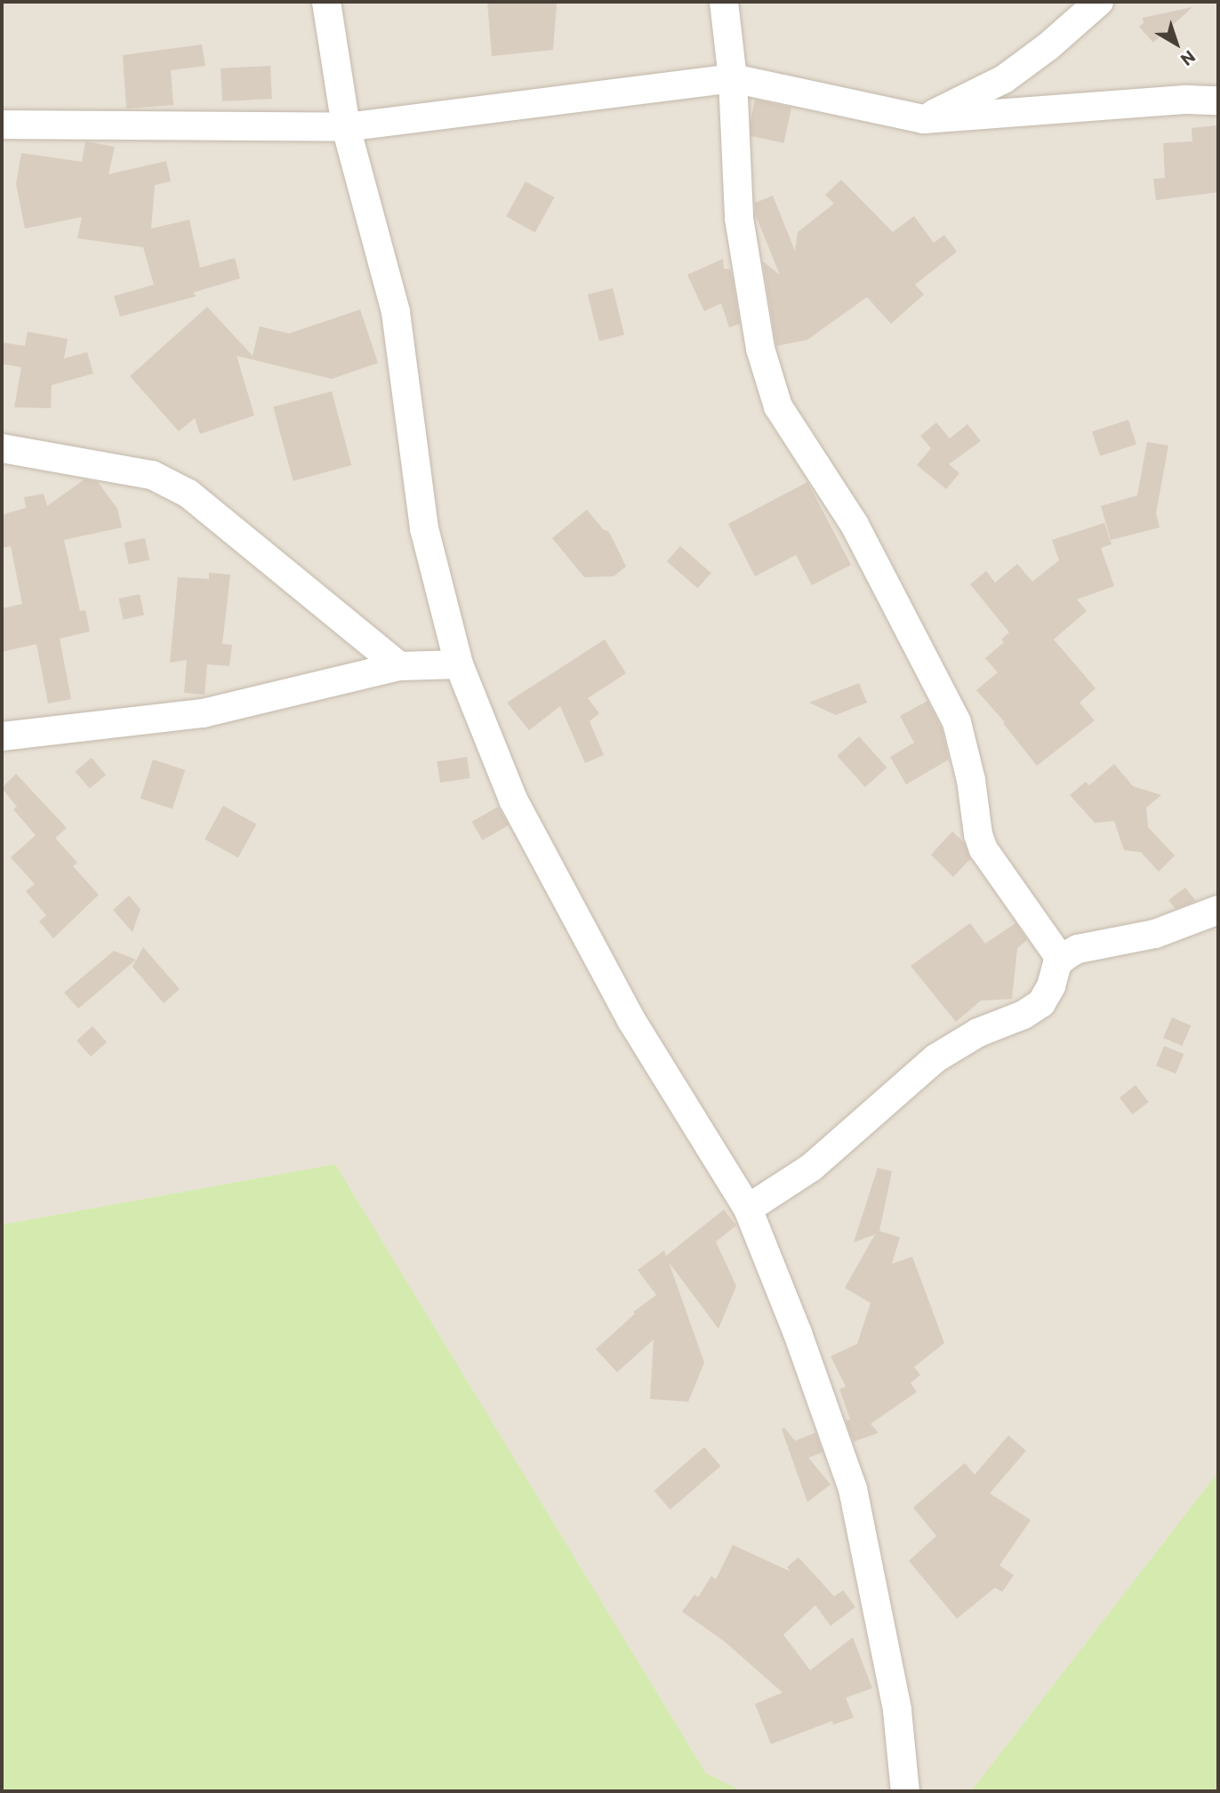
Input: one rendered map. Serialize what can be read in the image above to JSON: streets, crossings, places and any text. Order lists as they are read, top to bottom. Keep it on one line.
{"north":"bottom right"}
